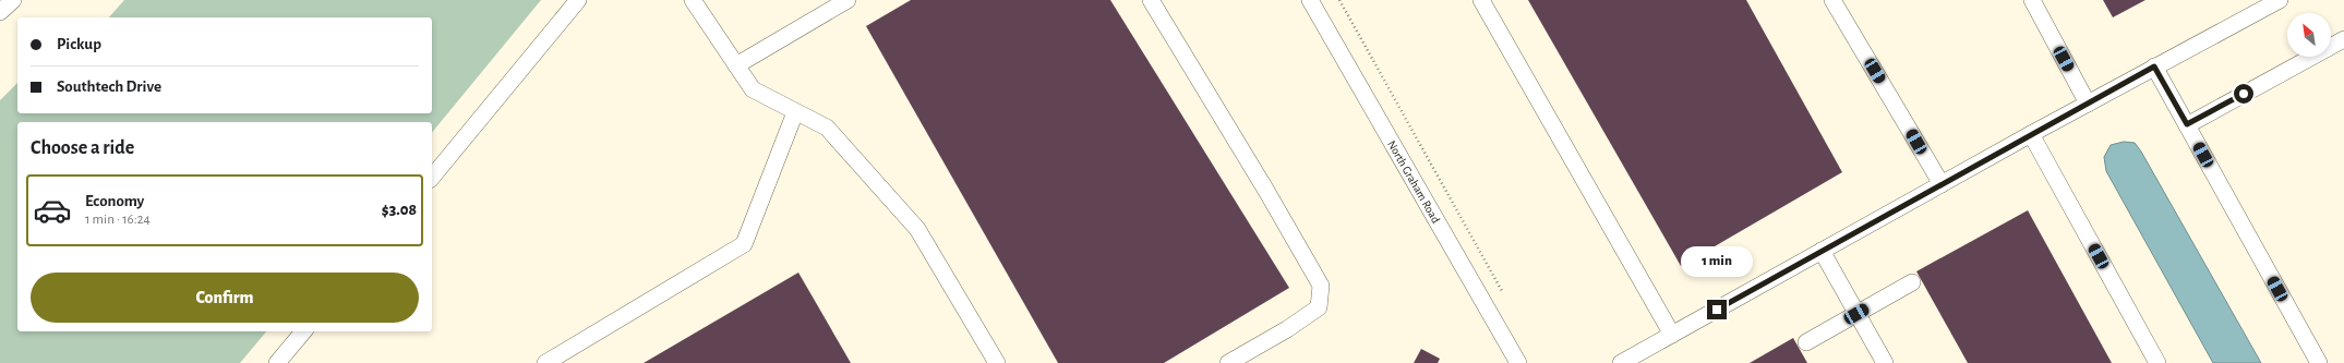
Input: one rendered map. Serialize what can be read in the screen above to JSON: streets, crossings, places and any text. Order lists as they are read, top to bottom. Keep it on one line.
{"streets":{"street":["North Graham Road"]},"north":"top left","page":{"banner":["Pickup","Southtech Drive"],"heading":"Choose a ride","list":[{"name":"Economy","note":"1 min · 16:24","value":"$3.08"}],"bubble":"1 min","buttons":"Confirm"}}
